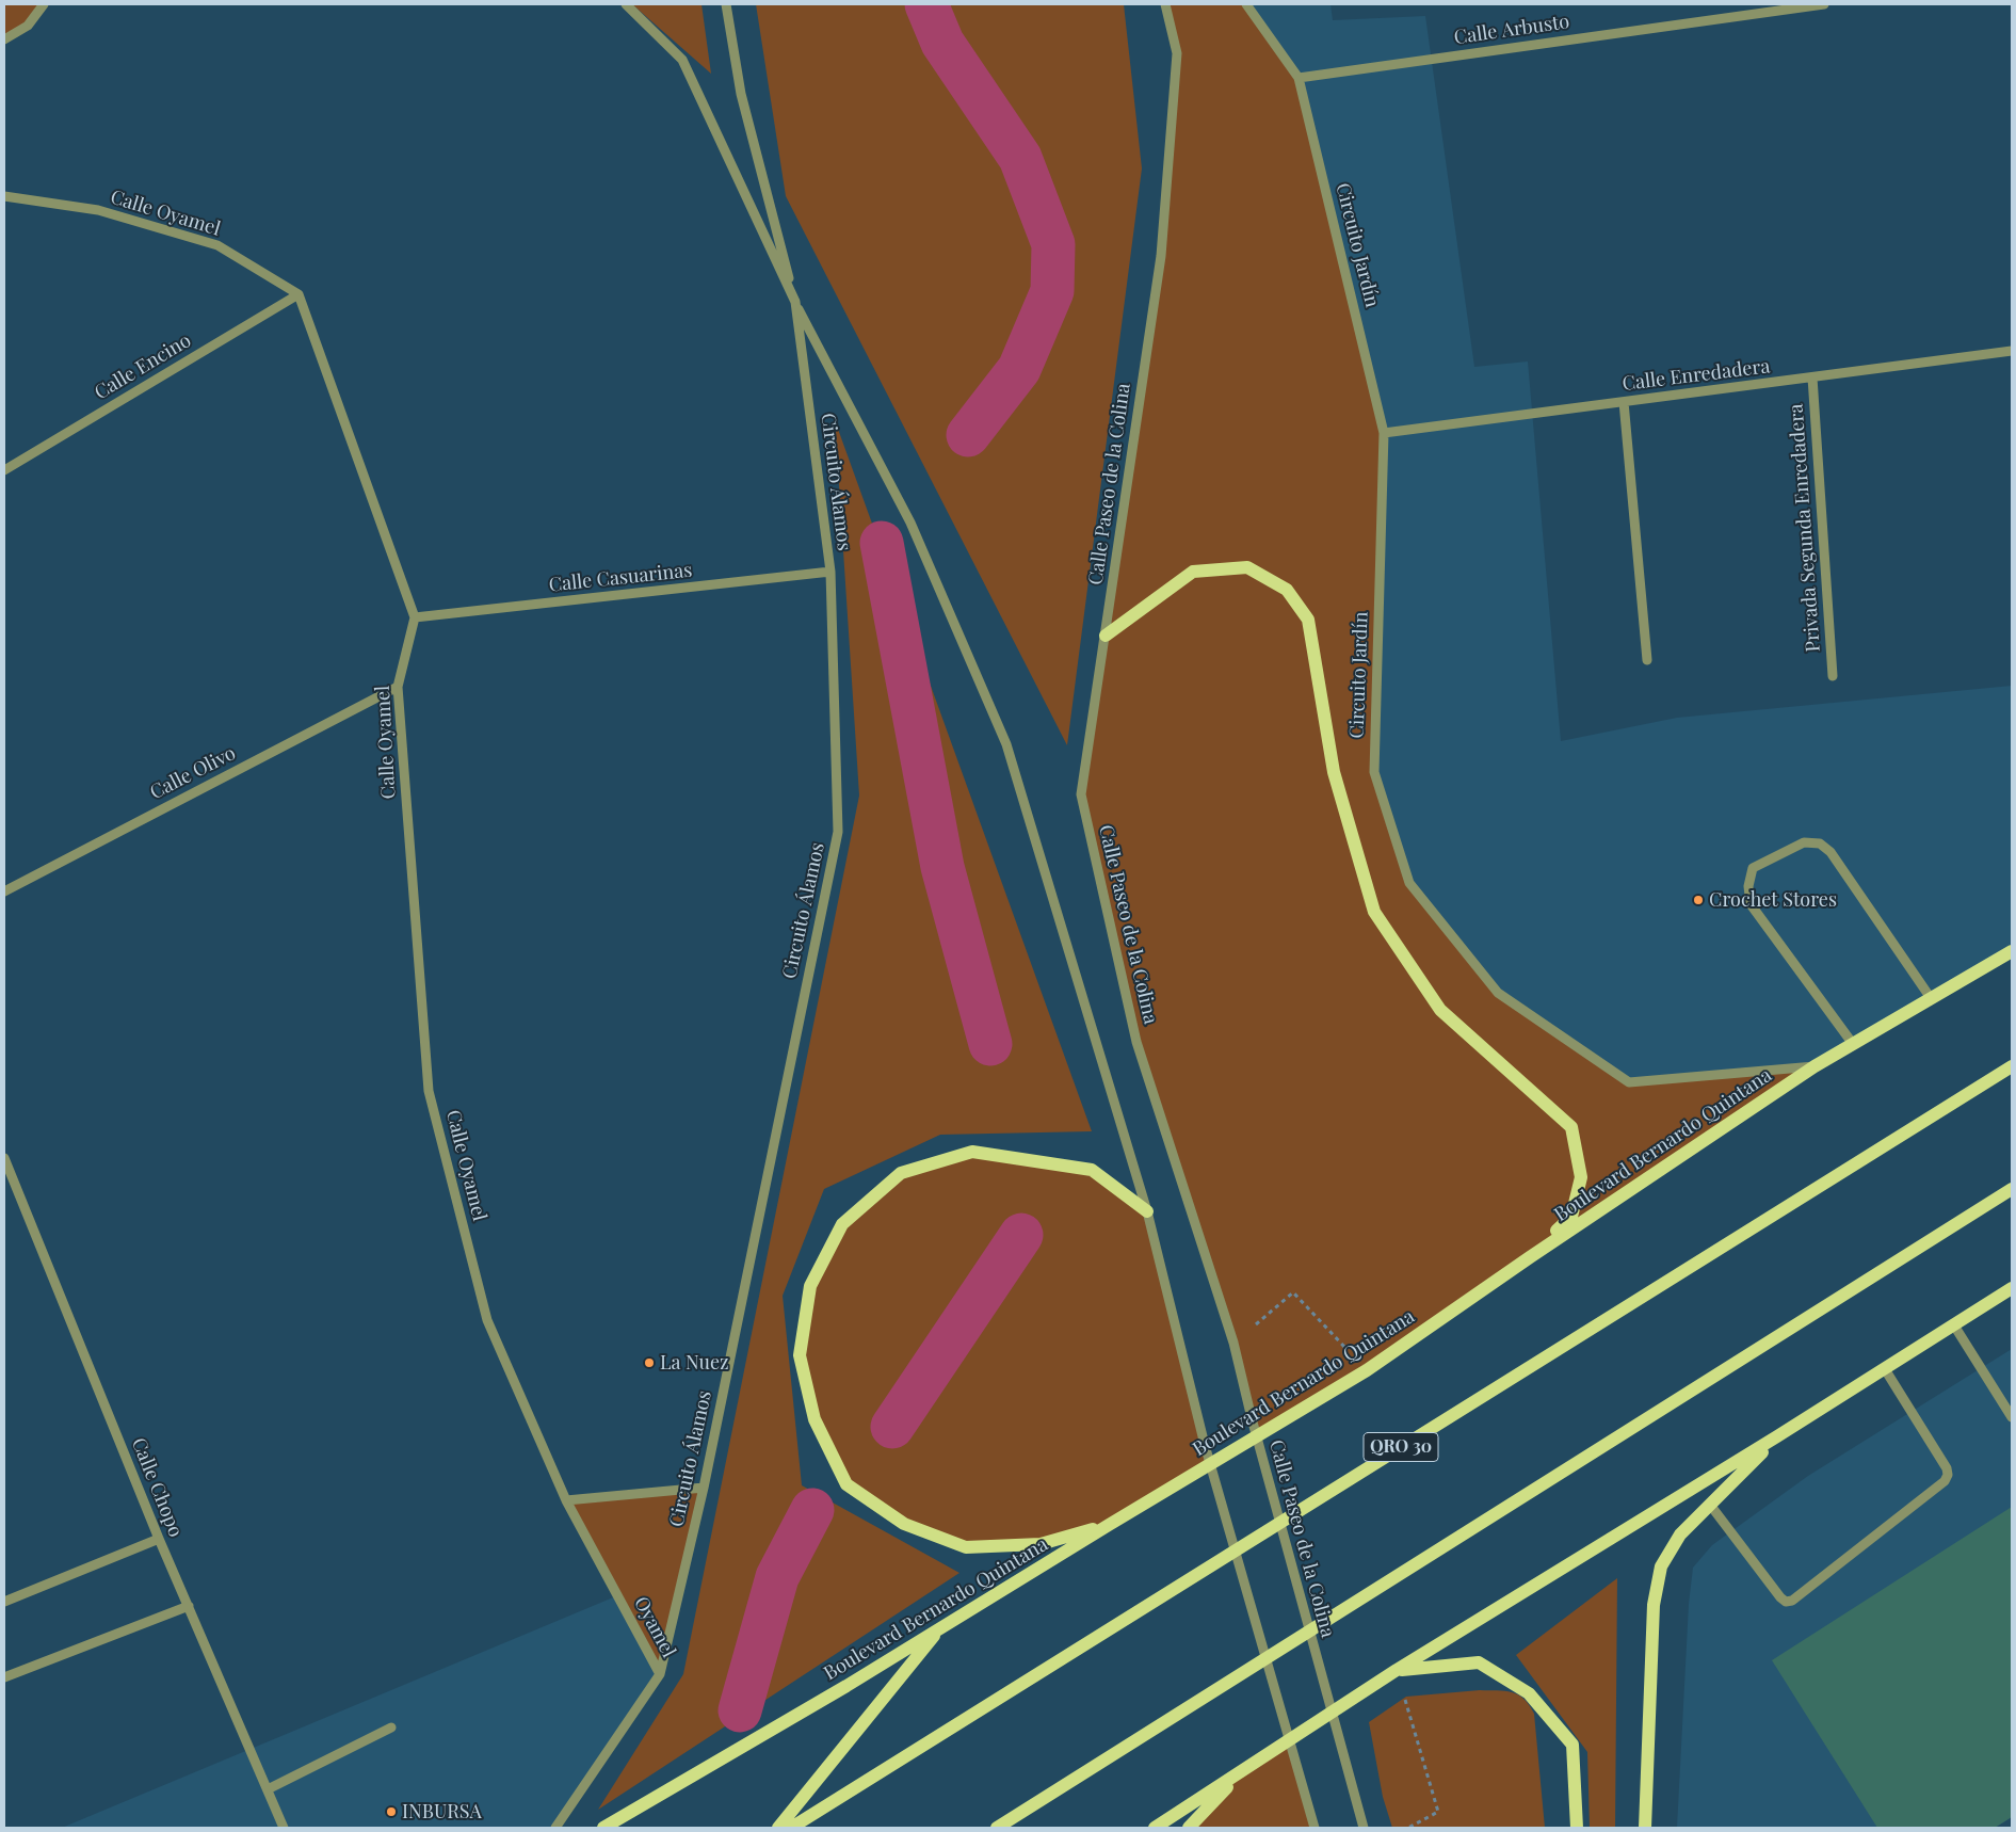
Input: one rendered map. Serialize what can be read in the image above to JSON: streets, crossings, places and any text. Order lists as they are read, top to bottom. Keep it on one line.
{"streets":{"main road":["Boulevard Bernardo Quintana","QRO 30"],"street":["Calle Arbusto","Calle Oyamel","Circuito Jardín","Calle Encino","Calle Enredadera","Circuito Álamos","Calle Paseo de la Colina","Privada Segunda Enredadera","Calle Casuarinas","Calle Olivo","Calle Chopo","Oyamel"]},"crossings":[["Calle Arbusto","Circuito Jardín"],["Calle Oyamel","Calle Encino"],["Calle Oyamel","Calle Casuarinas"],["Calle Oyamel","Calle Olivo"],["Calle Oyamel","Oyamel"],["Circuito Jardín","Calle Enredadera"],["Circuito Jardín","Boulevard Bernardo Quintana"],["Calle Enredadera","Privada Segunda Enredadera"],["Circuito Álamos","Calle Casuarinas"],["Circuito Álamos","Oyamel"]],"places":["Crochet Stores","La Nuez","INBURSA"]}
